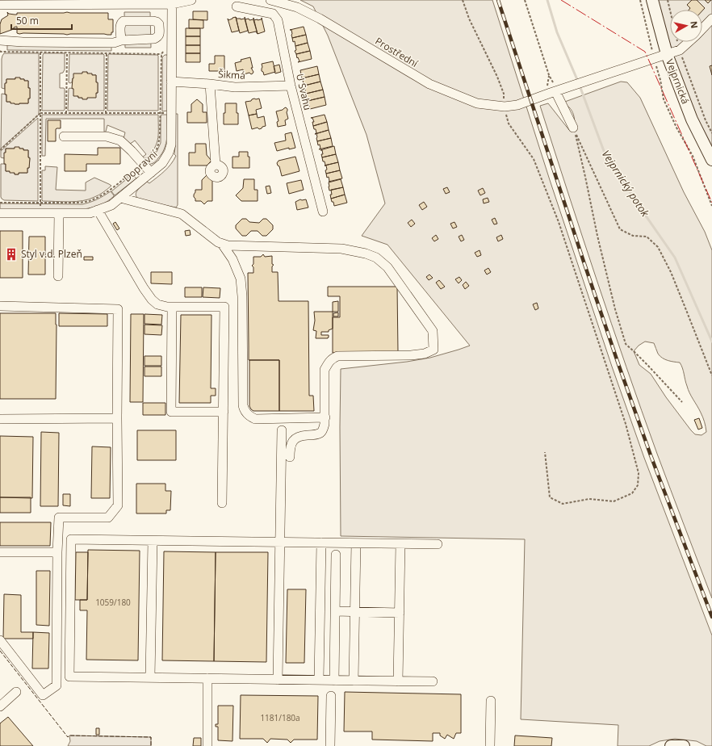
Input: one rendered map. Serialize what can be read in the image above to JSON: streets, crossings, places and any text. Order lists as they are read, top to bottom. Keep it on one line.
{"streets":{"main road":["Vejprnická"],"street":["Prostřední","Šikmá","U Svahu","Dopravní"]},"crossings":[["Prostřední","Vejprnická"],["Šikmá","U Svahu"],["Šikmá","Dopravní"]],"water":["Vejprnický potok"],"places":{"building":["Styl v.d. Plzeň"]},"house_numbers":["1059/180","1181/180a"],"scale_bar":"50 m","north":"right"}
